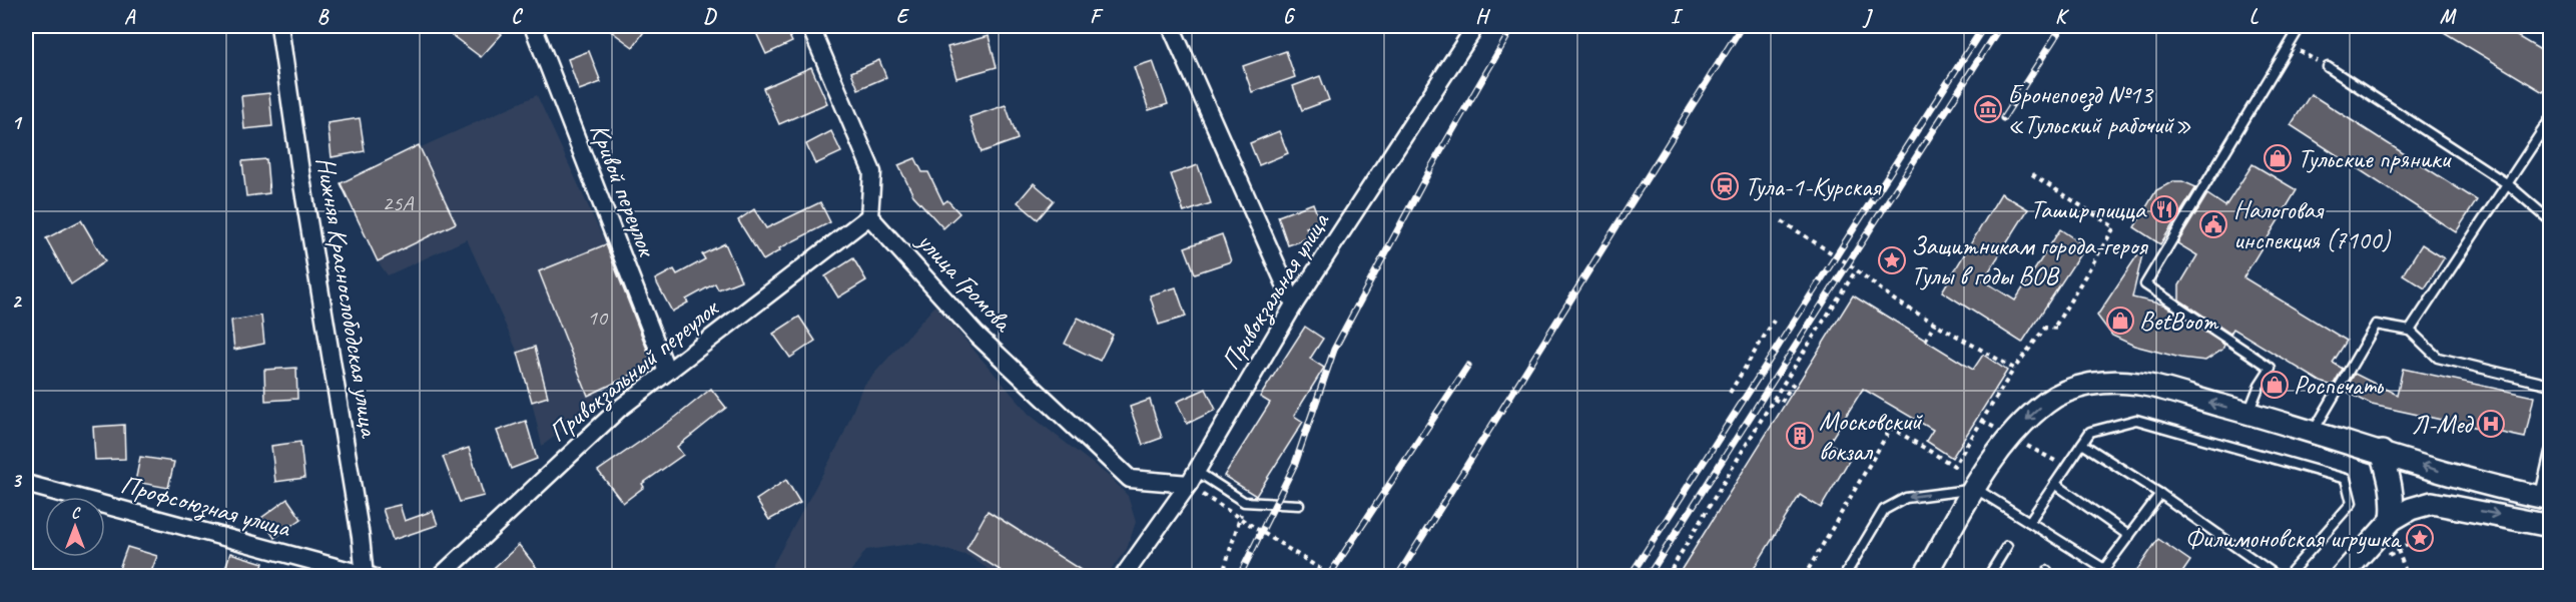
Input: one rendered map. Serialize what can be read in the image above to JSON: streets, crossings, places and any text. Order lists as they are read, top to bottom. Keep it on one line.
{"streets":{"street":["Кривой переулок","улица Громова","Привокзальная улица","Нижняя Краснослободская улица","Привокзальный переулок","Профсоюзная улица"]},"crossings":[["Кривой переулок","Привокзальный переулок"],["улица Громова","Привокзальная улица"],["улица Громова","Привокзальный переулок"],["Нижняя Краснослободская улица","Профсоюзная улица"]],"places":{"museum":["Бронепоезд №13 «Тульский рабочий»"],"shop":["Тульские пряники","BetBoom","Роспечать"],"station":["Тула-1-Курская"],"restaurant":["Ташир пицца"],"public building":["Налоговая инспекция (7100)"],"place":["Защитникам города-героя Тулы в годы ВОВ","Филимоновская игрушка"],"hospital":["Л-Мед"],"building":["Московский вокзал"]},"house_numbers":["25А","10"],"north":"top","grid":{"columns":["A","B","C","D","E","F","G","H","I","J","K","L","M"],"rows":["1","2","3"]}}
